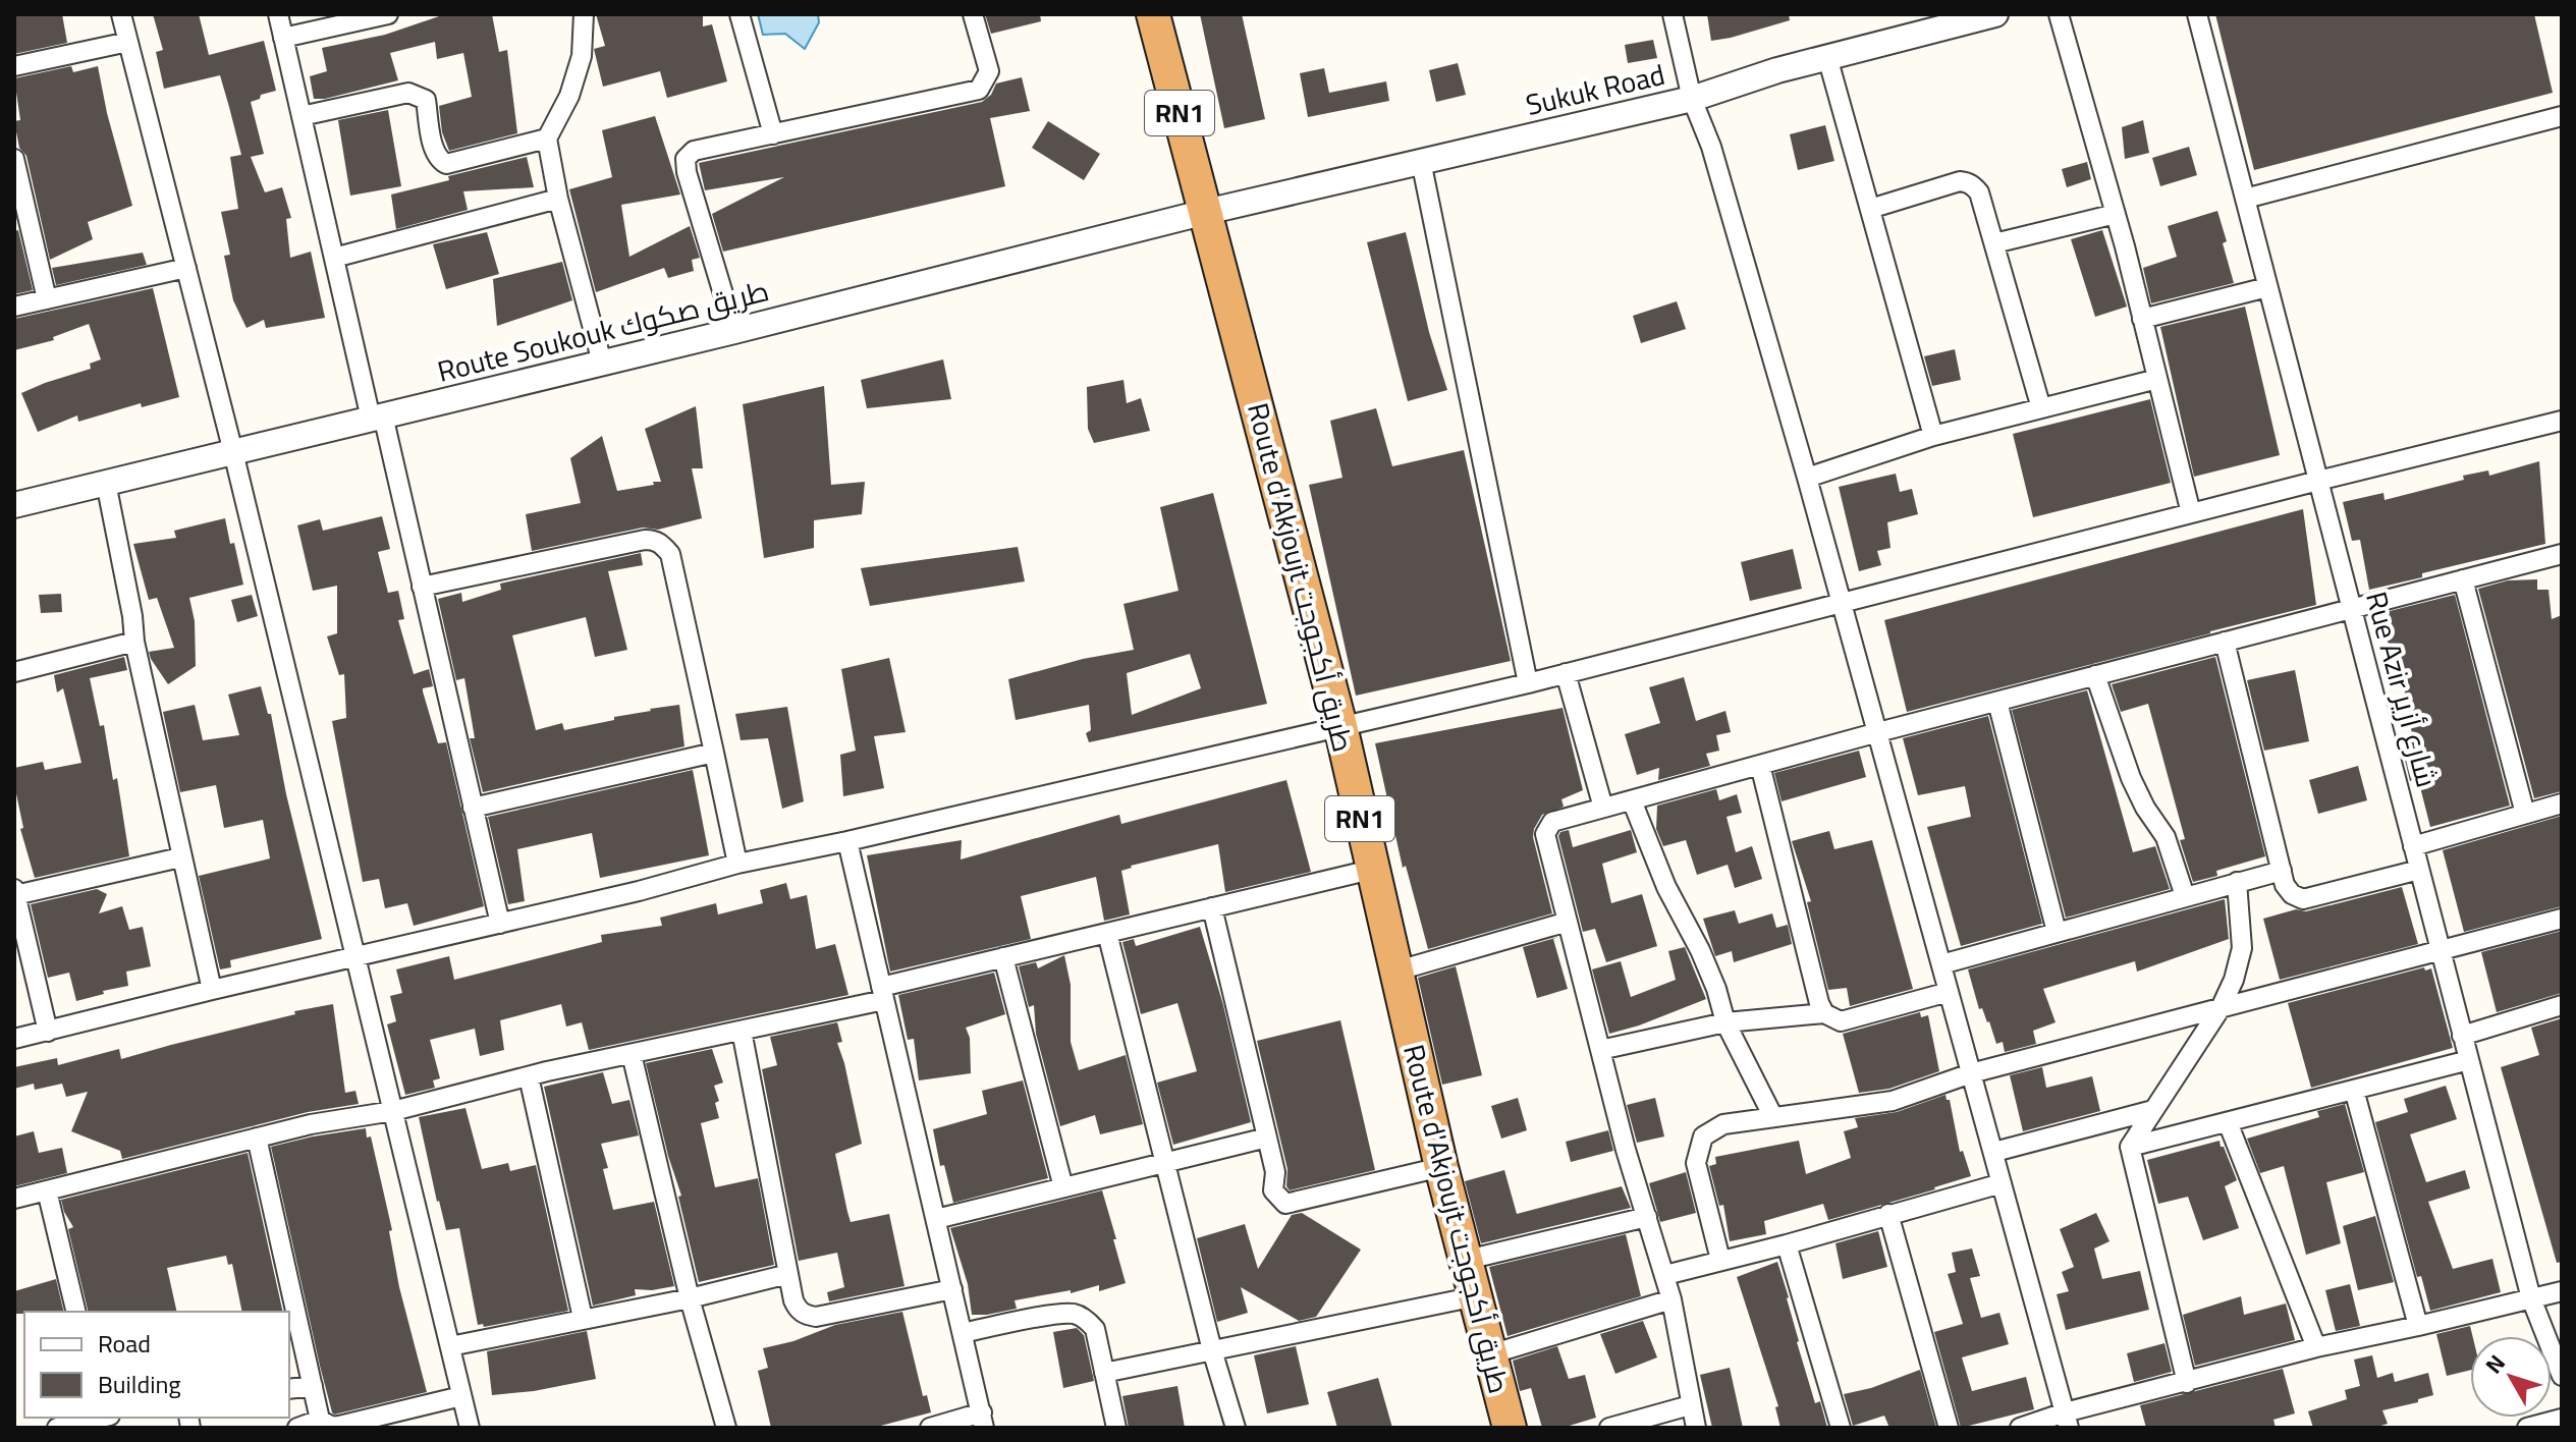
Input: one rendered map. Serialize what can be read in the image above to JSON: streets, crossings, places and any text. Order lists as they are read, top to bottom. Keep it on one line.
{"streets":{"highway":["RN1","Route d'Akjoujt طريق أكجوجت"],"street":["Sukuk Road","Route Soukouk طريق صكوك","Rue Azir شارع أزير"]},"crossings":[["Sukuk Road","Route Soukouk طريق صكوك"],["Sukuk Road","Route d'Akjoujt طريق أكجوجت"],["Route Soukouk طريق صكوك","Route d'Akjoujt طريق أكجوجت"]],"legend":["Road","Building"],"north":"top left"}
